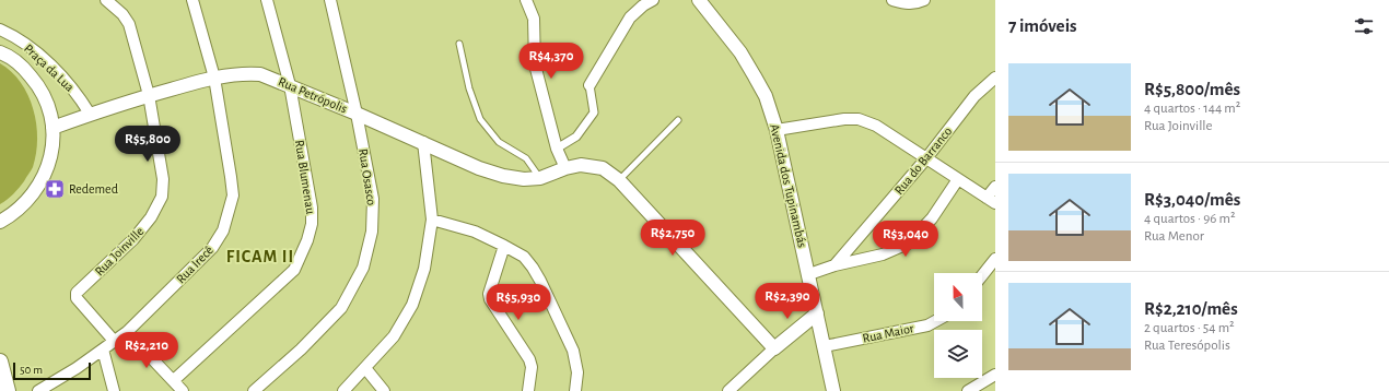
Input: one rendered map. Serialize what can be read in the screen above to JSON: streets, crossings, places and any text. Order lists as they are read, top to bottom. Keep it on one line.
{"streets":{"street":["Praça da Lua","Rua Petrópolis","Rua do Barranco","Rua Blumenau","Rua Osasco","Avenida dos Tupinambás","Rua Joinville","Rua Irecê","Rua Maior"]},"crossings":[["Praça da Lua","Rua Petrópolis"],["Rua Petrópolis","Rua Blumenau"],["Rua Petrópolis","Rua Osasco"],["Rua Petrópolis","Rua Joinville"],["Rua Petrópolis","Rua Irecê"],["Avenida dos Tupinambás","Rua Maior"],["Rua Joinville","Rua Irecê"]],"districts":["FICAM II"],"places":{"pharmacy":["Redemed"]},"scale_bar":"50 m","north":"top","page":{"heading":"7 imóveis","price":["R$4,370","R$5,800","R$2,750","R$3,040","R$2,390","R$5,930","R$2,210"],"list":[{"name":"R$5,800/mês","note":"4 quartos · 144 m² · Rua Joinville"},{"name":"R$3,040/mês","note":"4 quartos · 96 m² · Rua Menor"},{"name":"R$2,210/mês","note":"2 quartos · 54 m² · Rua Teresópolis"}],"scale":"50 m"}}
